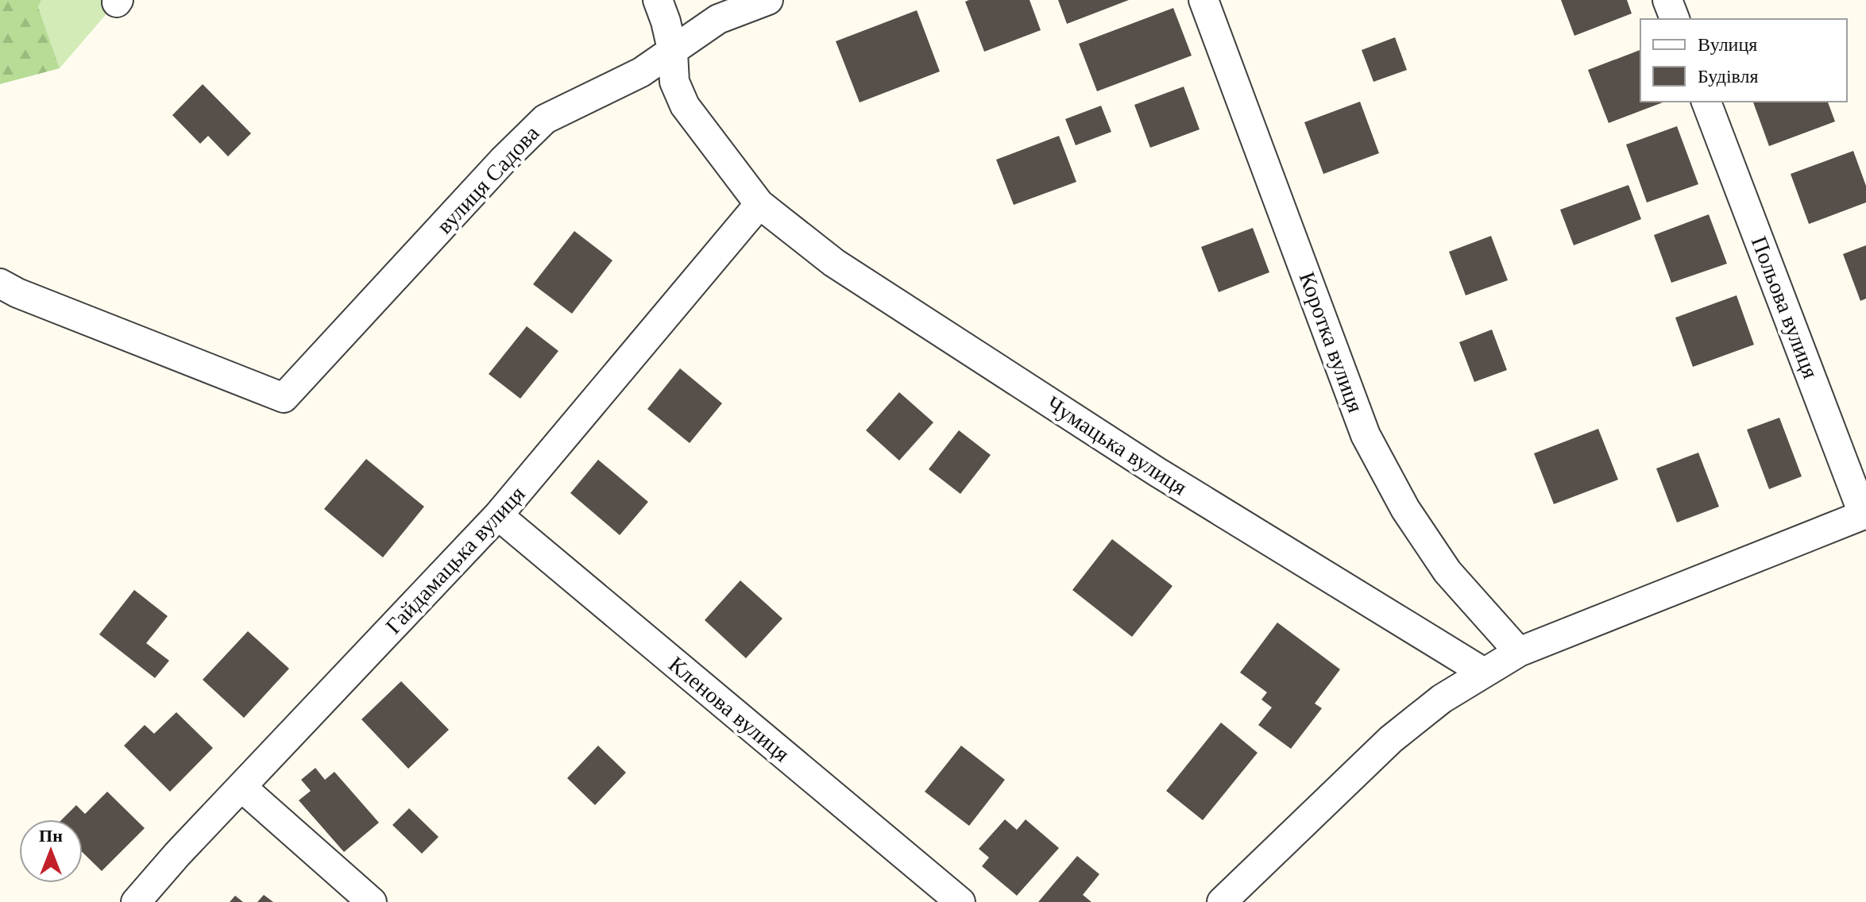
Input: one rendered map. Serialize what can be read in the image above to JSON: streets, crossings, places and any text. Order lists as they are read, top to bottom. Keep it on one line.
{"streets":{"street":["вулиця Садова","Польова вулиця","Коротка вулиця","Чумацька вулиця","Гайдамацька вулиця","Кленова вулиця"]},"crossings":[["вулиця Садова","Чумацька вулиця"],["Чумацька вулиця","Гайдамацька вулиця"],["Гайдамацька вулиця","Кленова вулиця"]],"legend":["Вулиця","Будівля"],"north":"top"}
